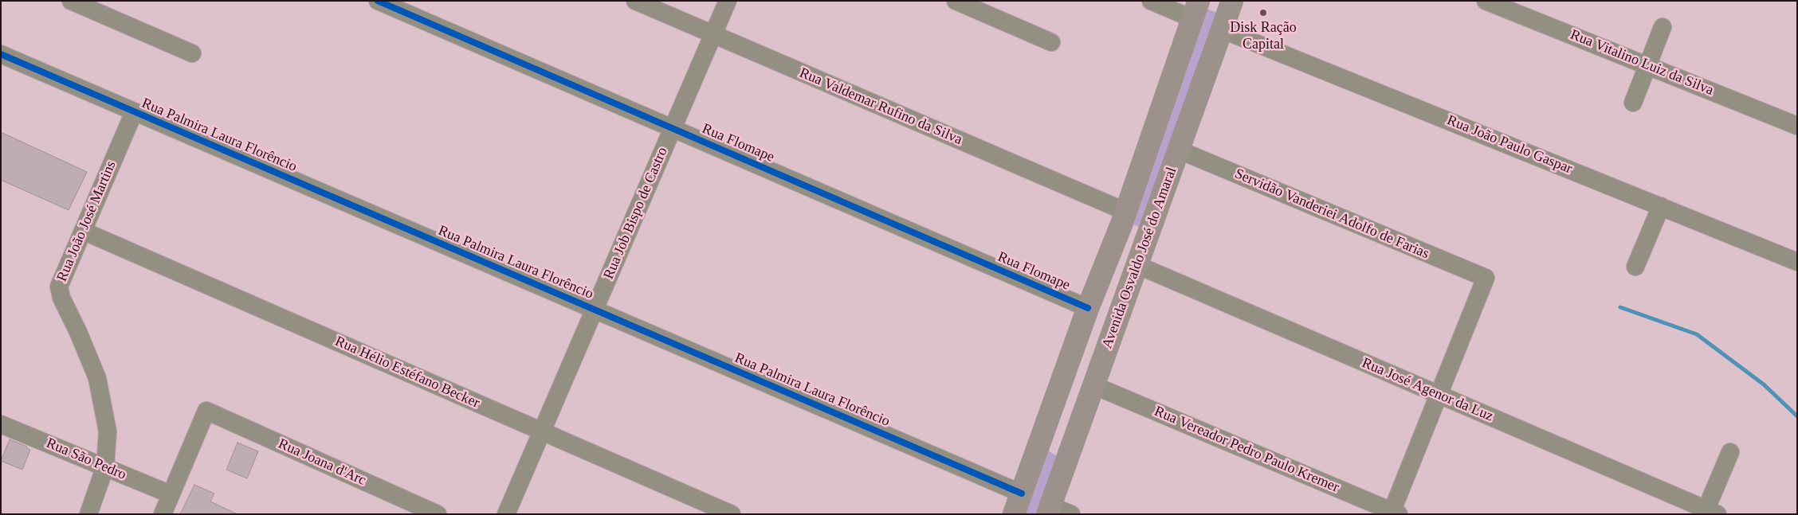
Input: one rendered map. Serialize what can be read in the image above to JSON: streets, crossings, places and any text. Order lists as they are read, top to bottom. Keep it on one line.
{"streets":{"main road":["Avenida Osvaldo José do Amaral"],"street":["Rua Vitalino Luiz da Silva","Rua Valdemar Rufino da Silva","Rua Palmira Laura Florêncio","Rua Flomape","Rua João Paulo Gaspar","Rua Job Bispo de Castro","Servidão Vanderiei Adolfo de Farias","Rua João José Martins","Rua Hélio Estéfano Becker","Rua José Agenor da Luz","Rua Vereador Pedro Paulo Kremer","Rua São Pedro","Rua Joana d'Arc"]},"crossings":[["Rua Valdemar Rufino da Silva","Rua Job Bispo de Castro"],["Rua Valdemar Rufino da Silva","Avenida Osvaldo José do Amaral"],["Rua Palmira Laura Florêncio","Rua Job Bispo de Castro"],["Rua Palmira Laura Florêncio","Rua João José Martins"],["Rua Palmira Laura Florêncio","Avenida Osvaldo José do Amaral"],["Rua Flomape","Rua Job Bispo de Castro"],["Rua Flomape","Avenida Osvaldo José do Amaral"],["Rua João Paulo Gaspar","Avenida Osvaldo José do Amaral"],["Rua Job Bispo de Castro","Rua Hélio Estéfano Becker"],["Servidão Vanderiei Adolfo de Farias","Avenida Osvaldo José do Amaral"],["Servidão Vanderiei Adolfo de Farias","Rua José Agenor da Luz"],["Rua João José Martins","Rua Hélio Estéfano Becker"],["Rua João José Martins","Rua São Pedro"],["Avenida Osvaldo José do Amaral","Rua José Agenor da Luz"],["Avenida Osvaldo José do Amaral","Rua Vereador Pedro Paulo Kremer"],["Rua São Pedro","Rua Joana d'Arc"]],"places":["Disk Ração Capital"]}
